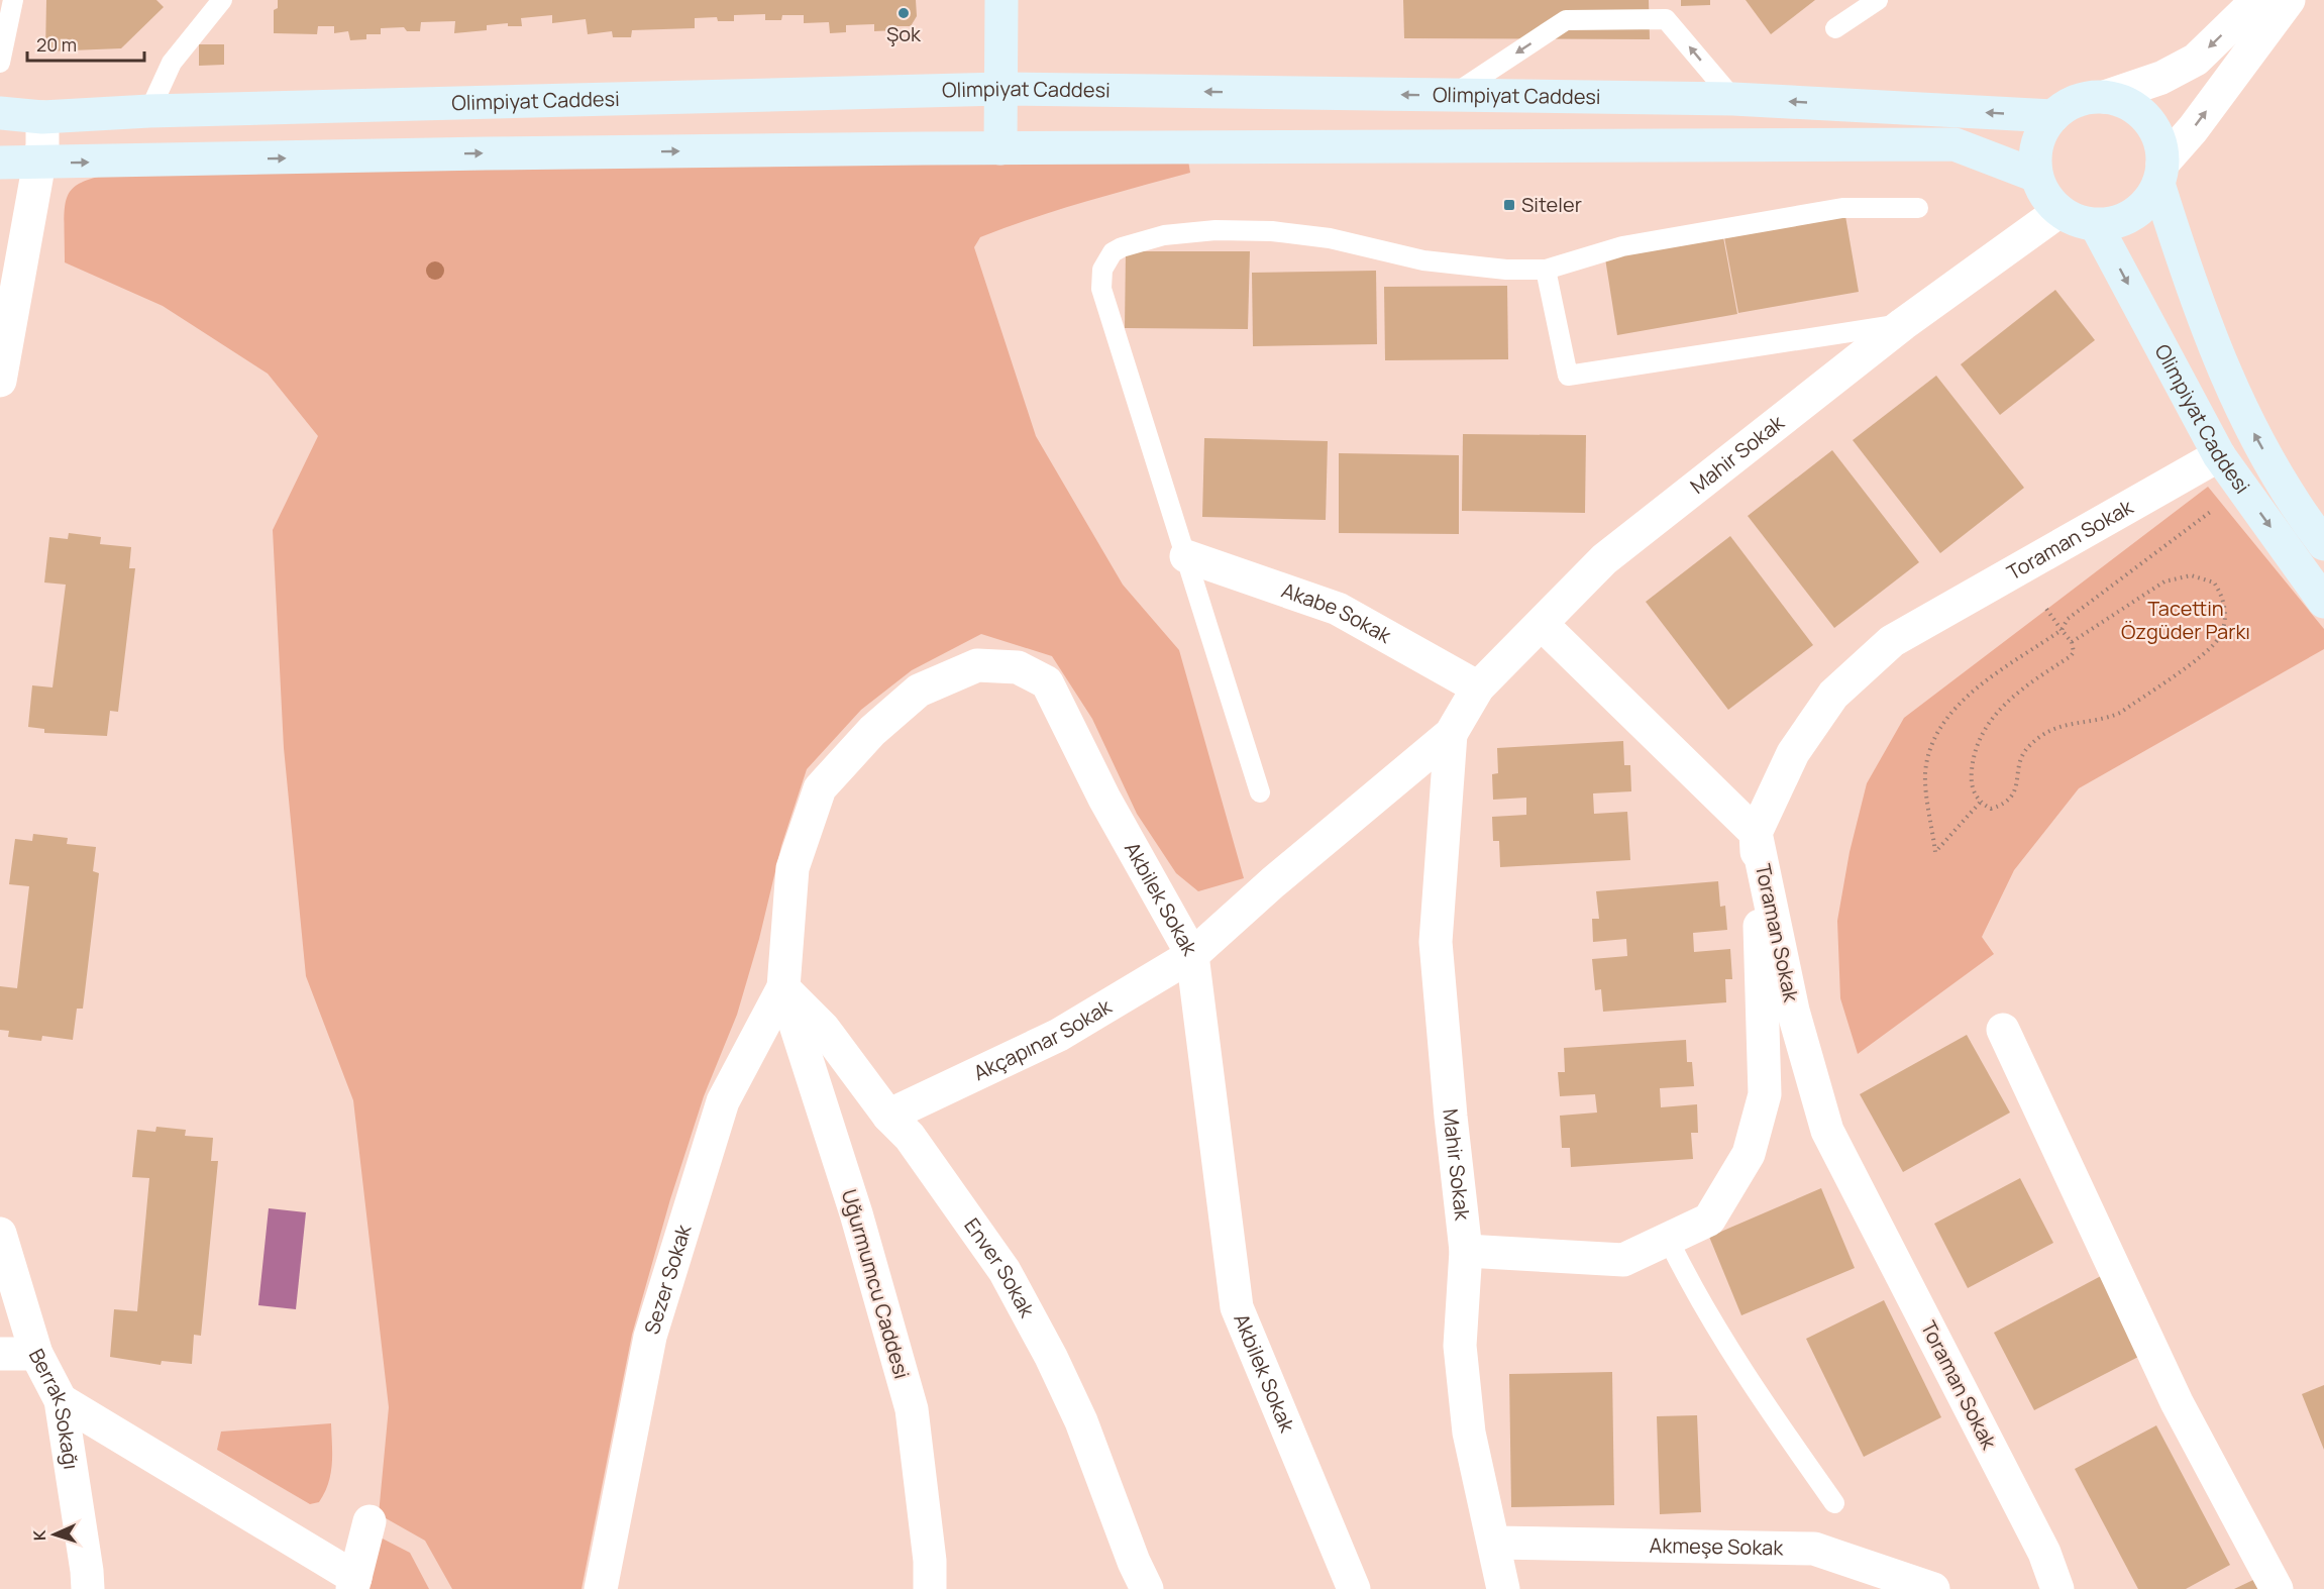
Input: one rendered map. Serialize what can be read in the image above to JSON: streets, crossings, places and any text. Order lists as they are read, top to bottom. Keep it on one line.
{"streets":{"main road":["Olimpiyat Caddesi"],"street":["Mahir Sokak","Toraman Sokak","Akabe Sokak","Akbilek Sokak","Akçapınar Sokak","Enver Sokak","Sezer Sokak","Uğurmumcu Caddesi","Berrak Sokağı","Akmeşe Sokak"]},"crossings":[["Olimpiyat Caddesi","Mahir Sokak"],["Olimpiyat Caddesi","Toraman Sokak"],["Mahir Sokak","Akabe Sokak"],["Mahir Sokak","Akbilek Sokak"],["Mahir Sokak","Akçapınar Sokak"],["Mahir Sokak","Akmeşe Sokak"],["Akbilek Sokak","Akçapınar Sokak"],["Akbilek Sokak","Enver Sokak"],["Akbilek Sokak","Sezer Sokak"],["Akbilek Sokak","Uğurmumcu Caddesi"],["Akçapınar Sokak","Enver Sokak"],["Enver Sokak","Sezer Sokak"],["Enver Sokak","Uğurmumcu Caddesi"],["Sezer Sokak","Uğurmumcu Caddesi"]],"parks":["Tacettin Özgüder Parkı"],"places":{"other":["Şok"],"transit":["Siteler"]},"scale_bar":"20 m","north":"left"}
